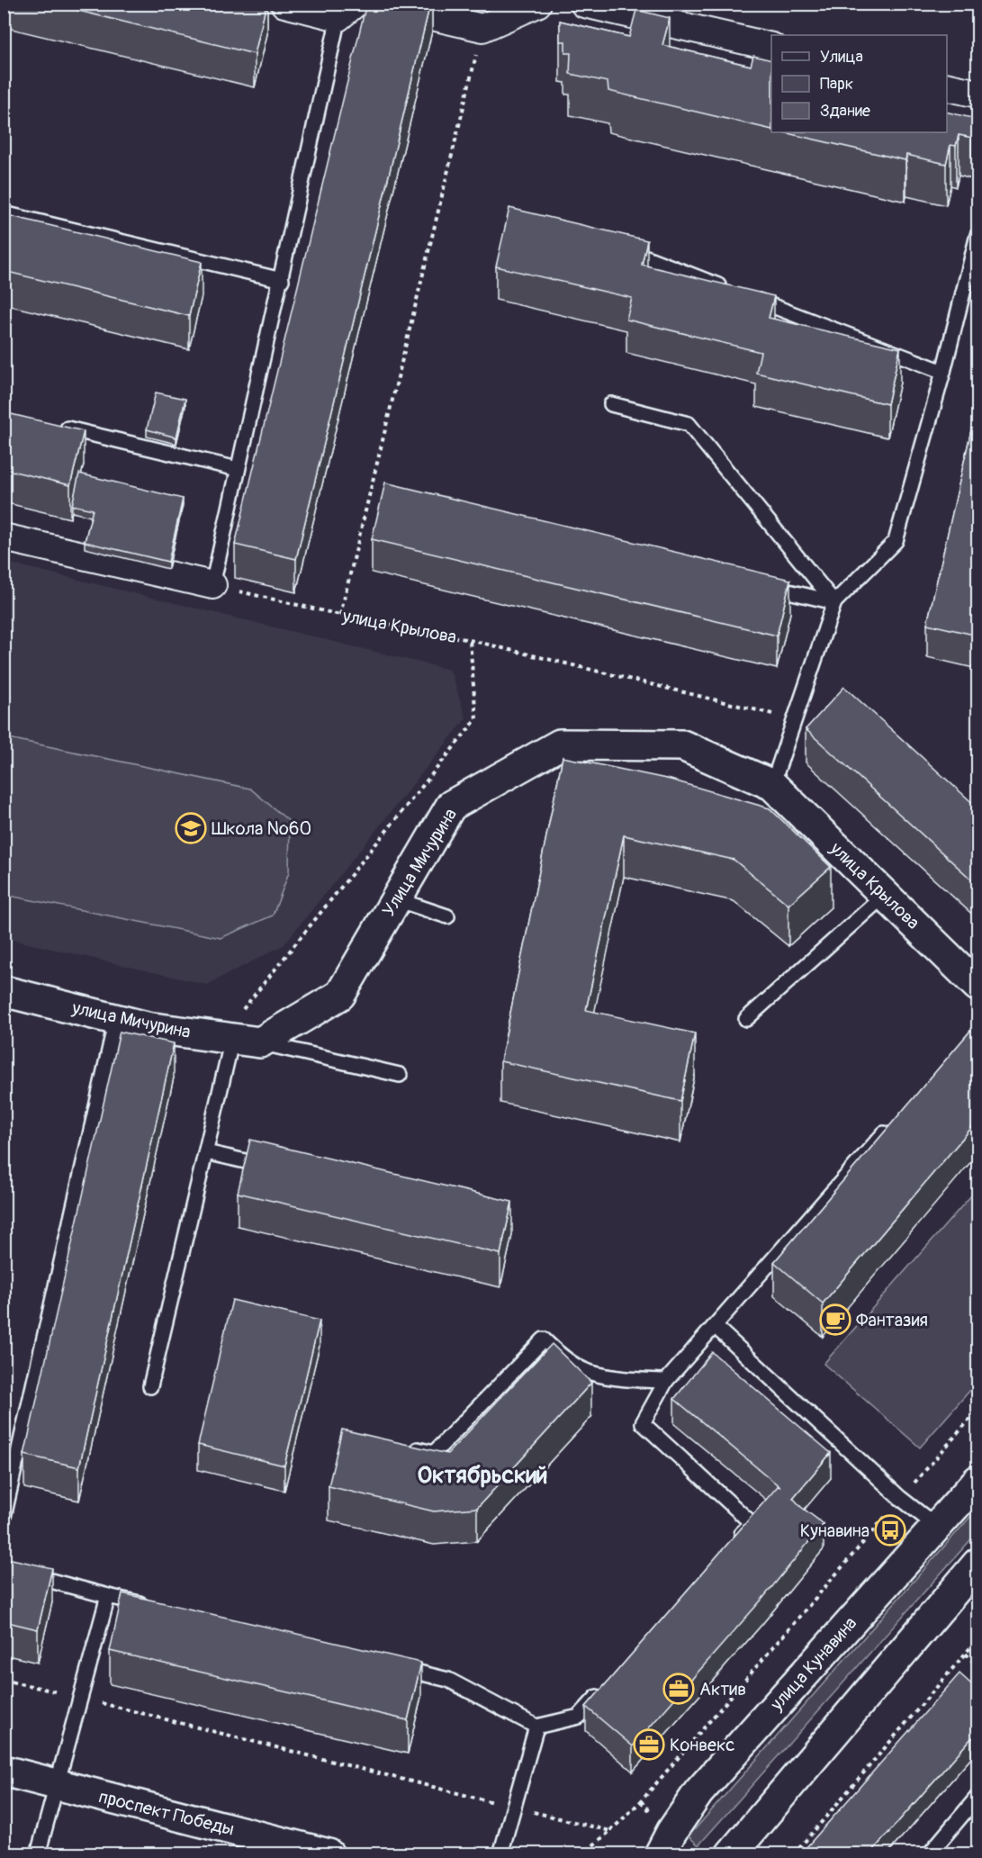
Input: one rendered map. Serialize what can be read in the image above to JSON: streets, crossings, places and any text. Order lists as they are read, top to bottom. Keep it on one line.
{"streets":{"street":["улица Крылова","Улица Мичурина","улица Мичурина","улица Кунавина","проспект Победы"]},"crossings":[["улица Крылова","Улица Мичурина"],["Улица Мичурина","улица Мичурина"]],"districts":["Октябрьский"],"places":{"school or university":["Школа №60"],"cafe":["Фантазия"],"bus stop":["Кунавина"],"office":["Актив","Конвекс"]},"legend":["Улица","Парк","Здание"]}
